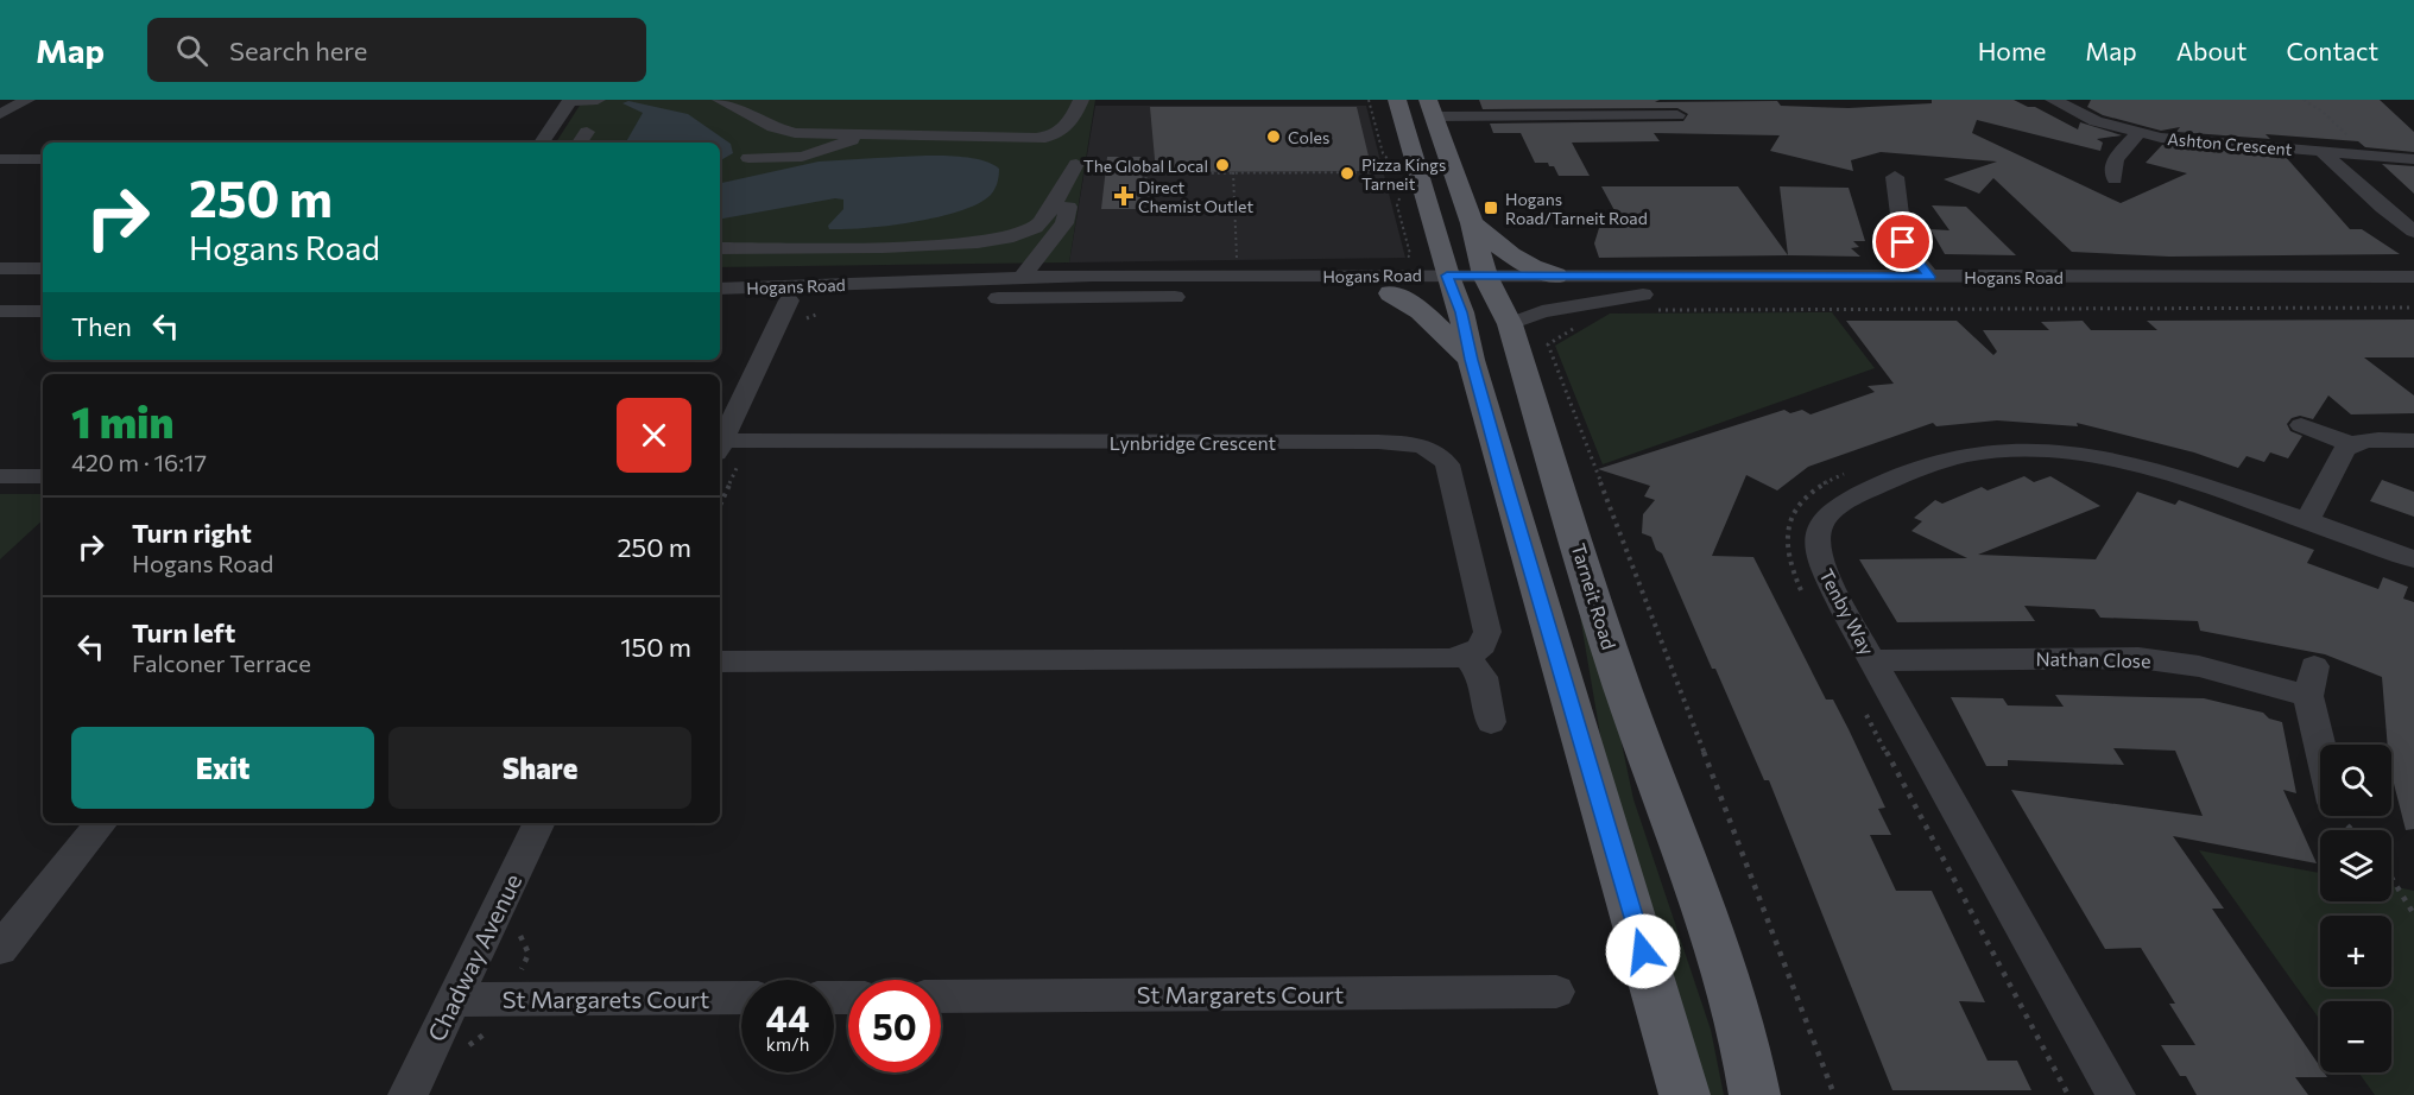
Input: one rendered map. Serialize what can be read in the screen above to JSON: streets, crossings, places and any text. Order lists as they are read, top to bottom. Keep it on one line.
{"streets":{"main road":["Tarneit Road"],"street":["Ashton Crescent","Hogans Road","Lynbridge Crescent","Tenby Way","Nathan Close","Chadway Avenue","St Margarets Court"]},"crossings":[["Hogans Road","Tarneit Road"],["Tenby Way","Nathan Close"],["Chadway Avenue","St Margarets Court"]],"places":{"other":["Coles","The Global Local","Pizza Kings Tarneit"],"health":["Direct Chemist Outlet"],"transit":["Hogans Road/Tarneit Road"]},"page":{"header":"Map","search":"Search here","nav":["Home","Map","About","Contact"],"turn":["250 m","Hogans Road"],"then":"Then","heading":["1 min","420 m · 16:17"],"list":[{"name":"Turn right","note":"Hogans Road","value":"250 m"},{"name":"Turn left","note":"Falconer Terrace","value":"150 m"}],"buttons":["Exit","Share"],"map_buttons":["+","−"],"speed":"44 km/h","limit":"50"}}
